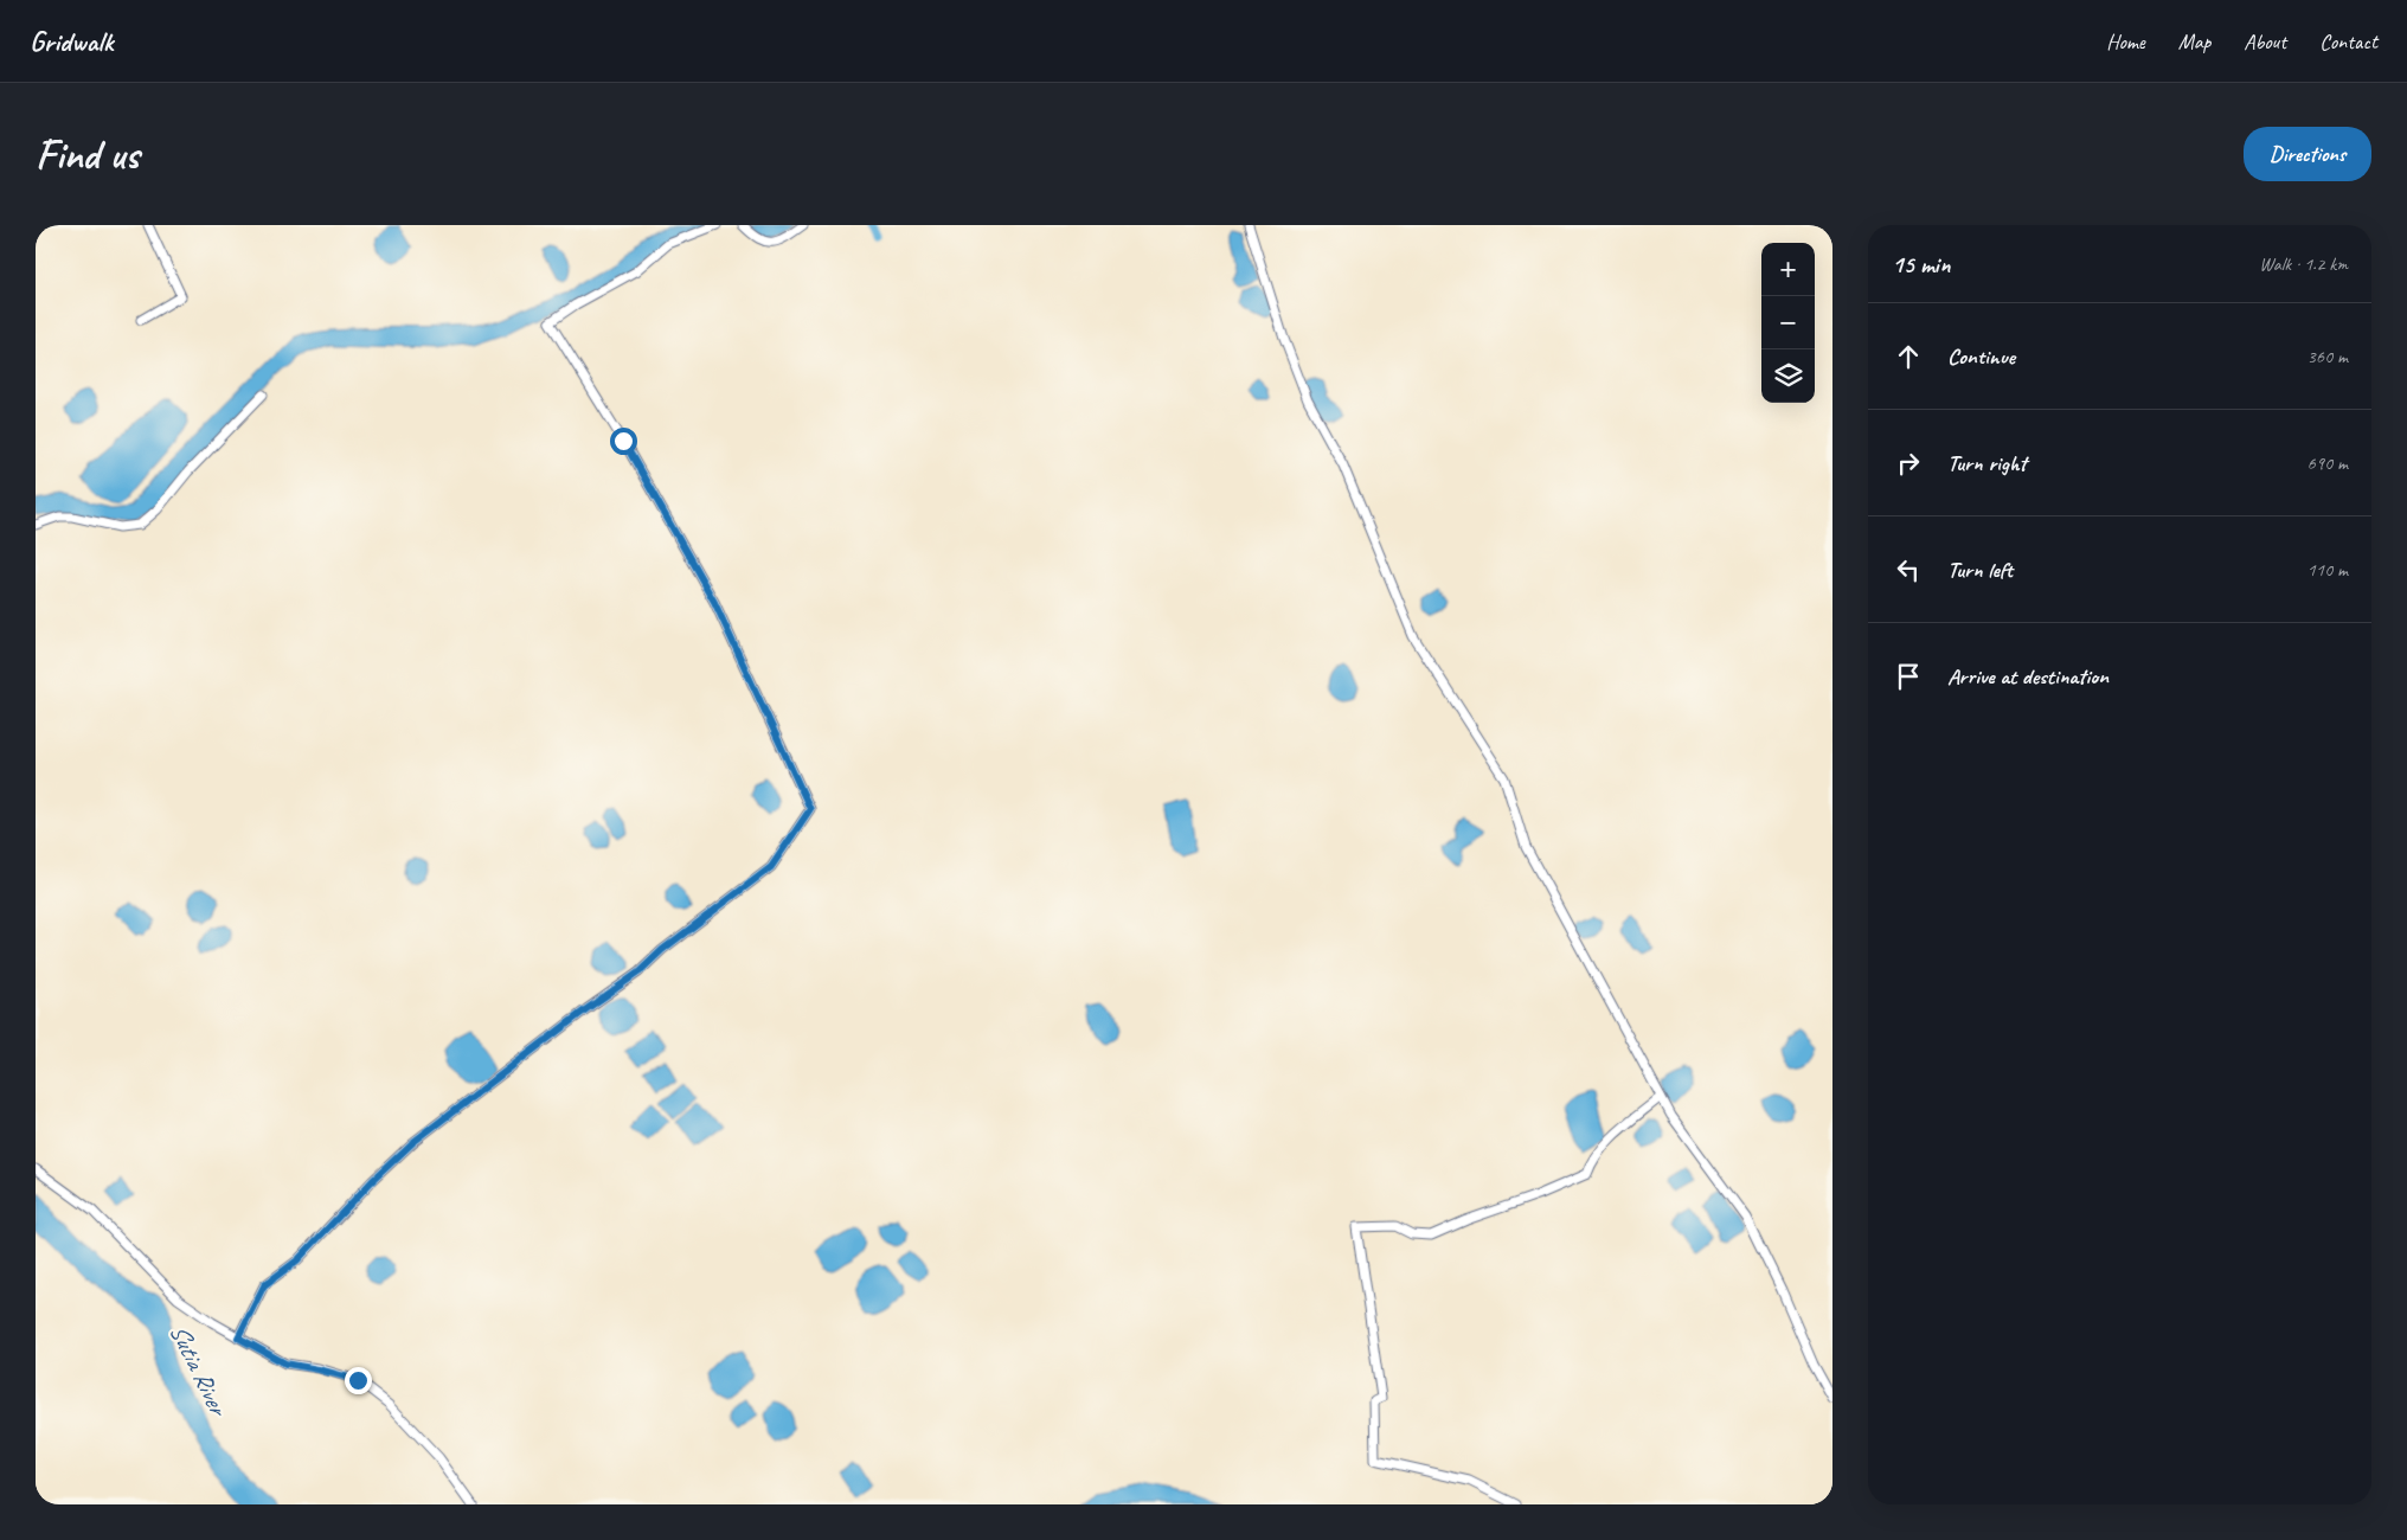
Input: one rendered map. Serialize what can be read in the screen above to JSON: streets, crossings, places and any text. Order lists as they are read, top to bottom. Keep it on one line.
{"water":["Sutia River"],"page":{"header":"Gridwalk","nav":["Home","Map","About","Contact"],"buttons":"Directions","title":"Find us","heading":["15 min","Walk · 1.2 km"],"map_buttons":["+","−"],"list":[["Continue","360 m"],["Turn right","690 m"],["Turn left","110 m"],"Arrive at destination"]}}
